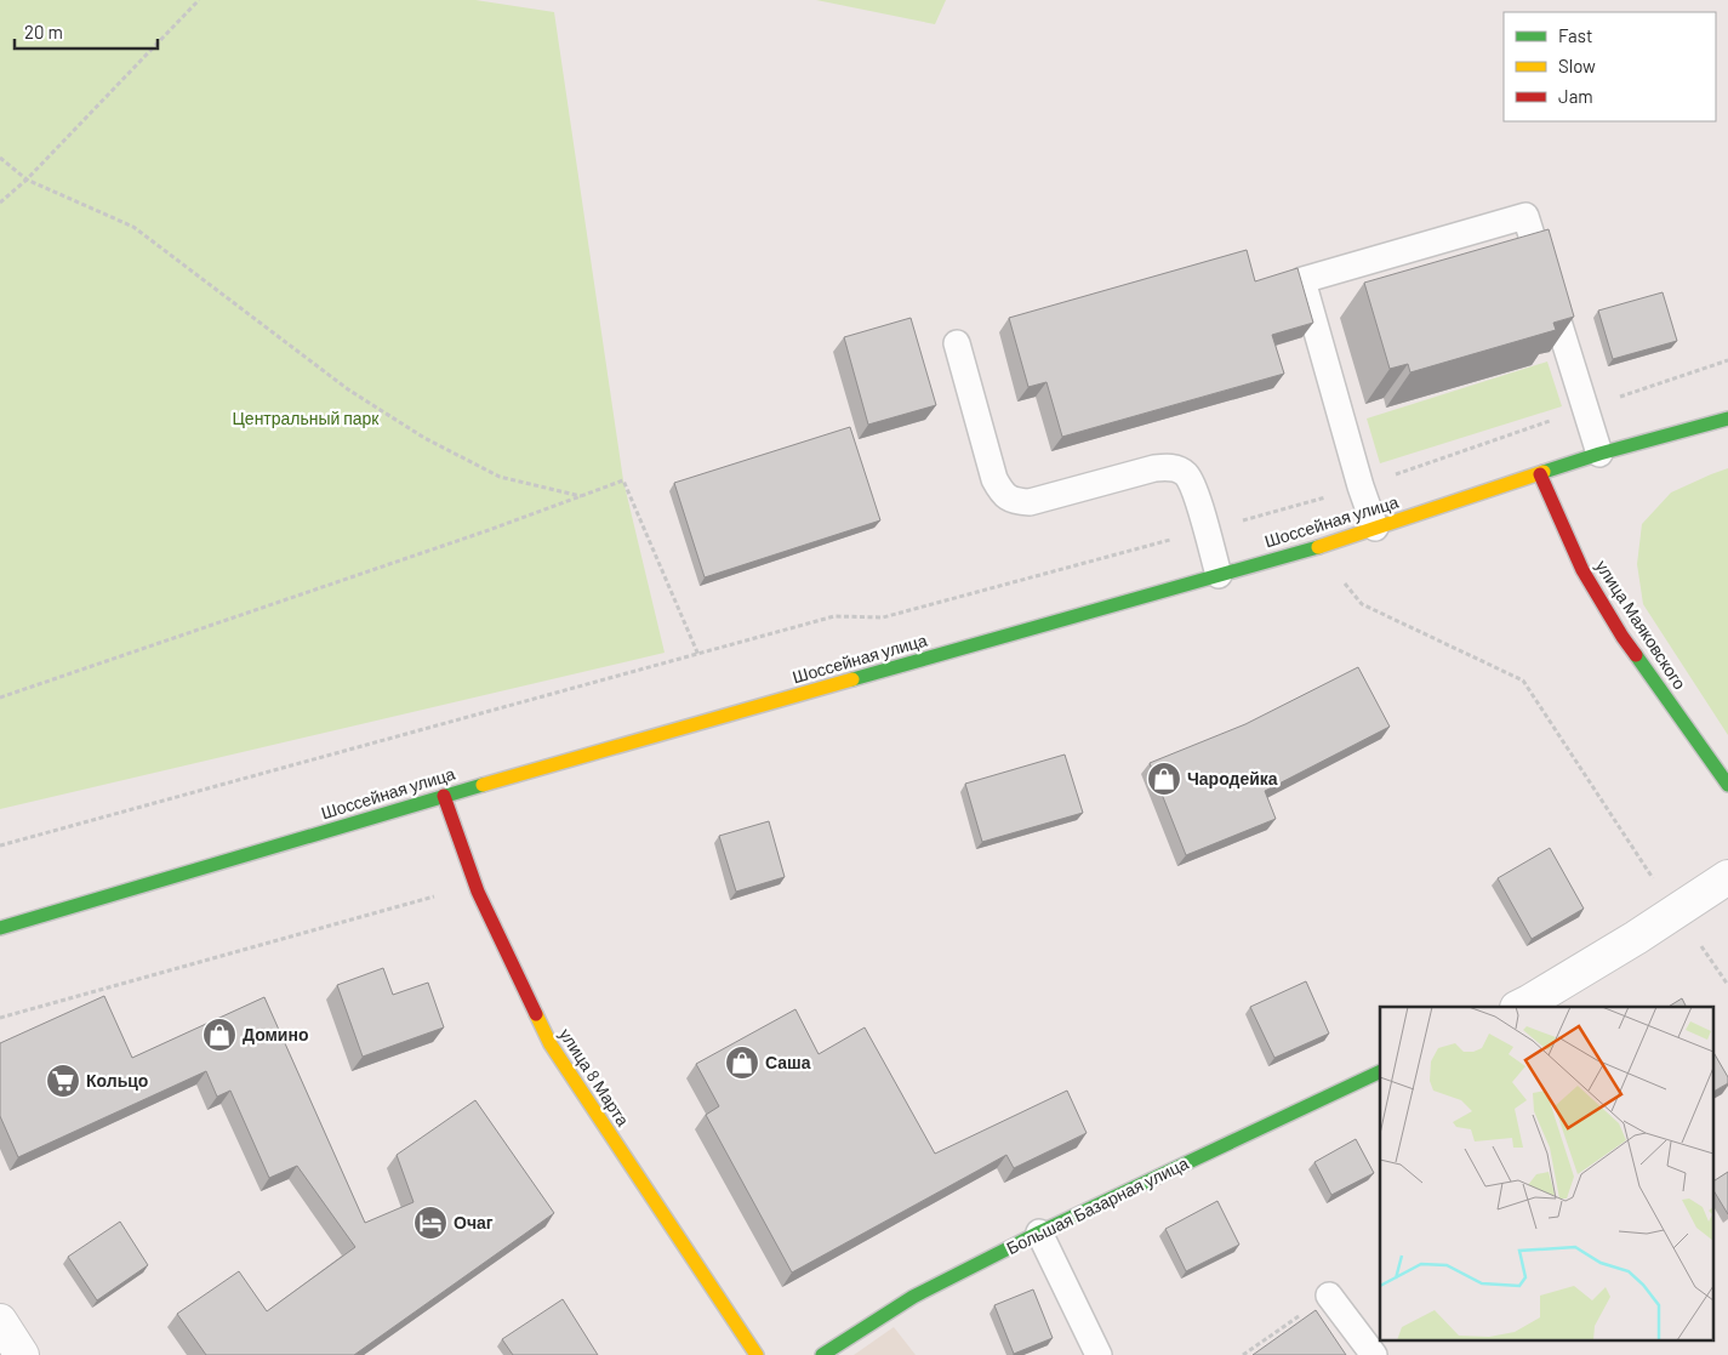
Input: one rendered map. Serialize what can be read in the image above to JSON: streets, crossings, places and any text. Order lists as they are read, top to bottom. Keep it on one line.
{"streets":{"main road":["Шоссейная улица","улица Маяковского","улица 8 Марта","Большая Базарная улица"]},"crossings":[["Шоссейная улица","улица Маяковского"],["Шоссейная улица","улица 8 Марта"]],"parks":["Центральный парк"],"places":{"shop":["Чародейка","Домино","Саша"],"supermarket":["Кольцо"],"hotel":["Очаг"]},"legend":["Fast","Slow","Jam"],"scale_bar":"20 m"}
